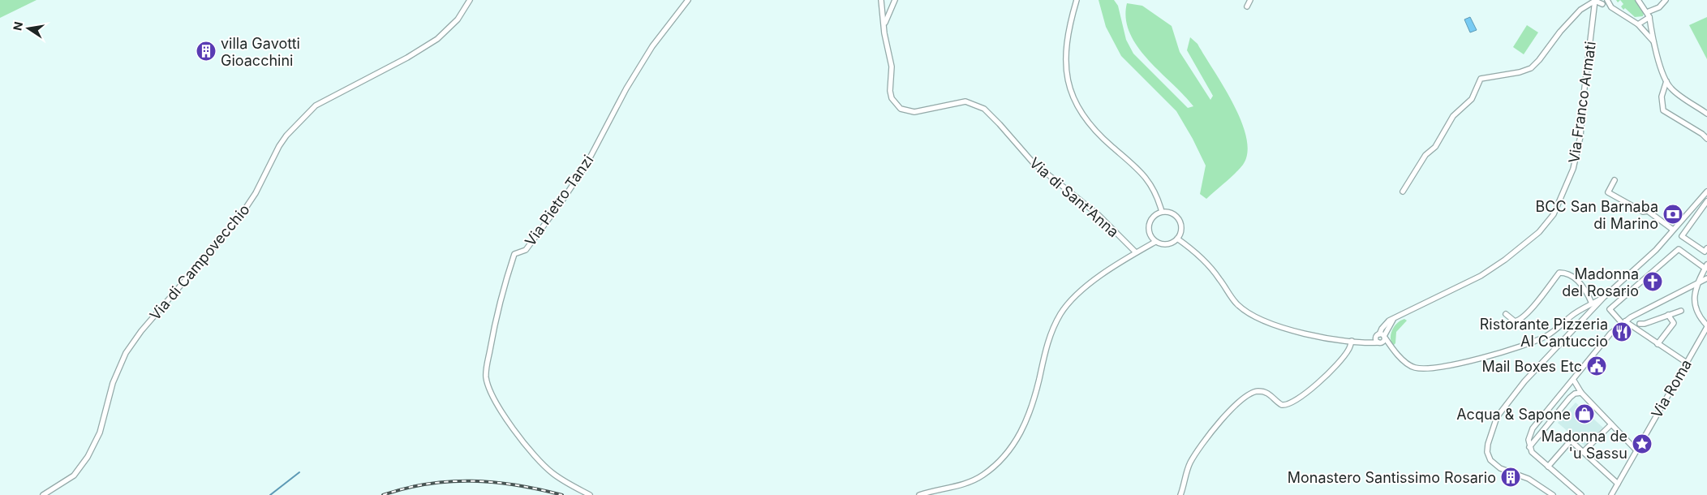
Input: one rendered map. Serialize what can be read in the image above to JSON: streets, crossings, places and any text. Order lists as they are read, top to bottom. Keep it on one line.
{"streets":{"street":["Via Franco Armati","Via di Sant'Anna","Via Pietro Tanzi","Via di Campovecchio","Via Roma"]},"places":{"building":["villa Gavotti Gioacchini","Monastero Santissimo Rosario"],"bank":["BCC San Barnaba di Marino"],"church":["Madonna del Rosario"],"restaurant":["Ristorante Pizzeria Al Cantuccio"],"public building":["Mail Boxes Etc"],"shop":["Acqua & Sapone"],"place":["Madonna de 'u Sassu"]},"north":"left"}
